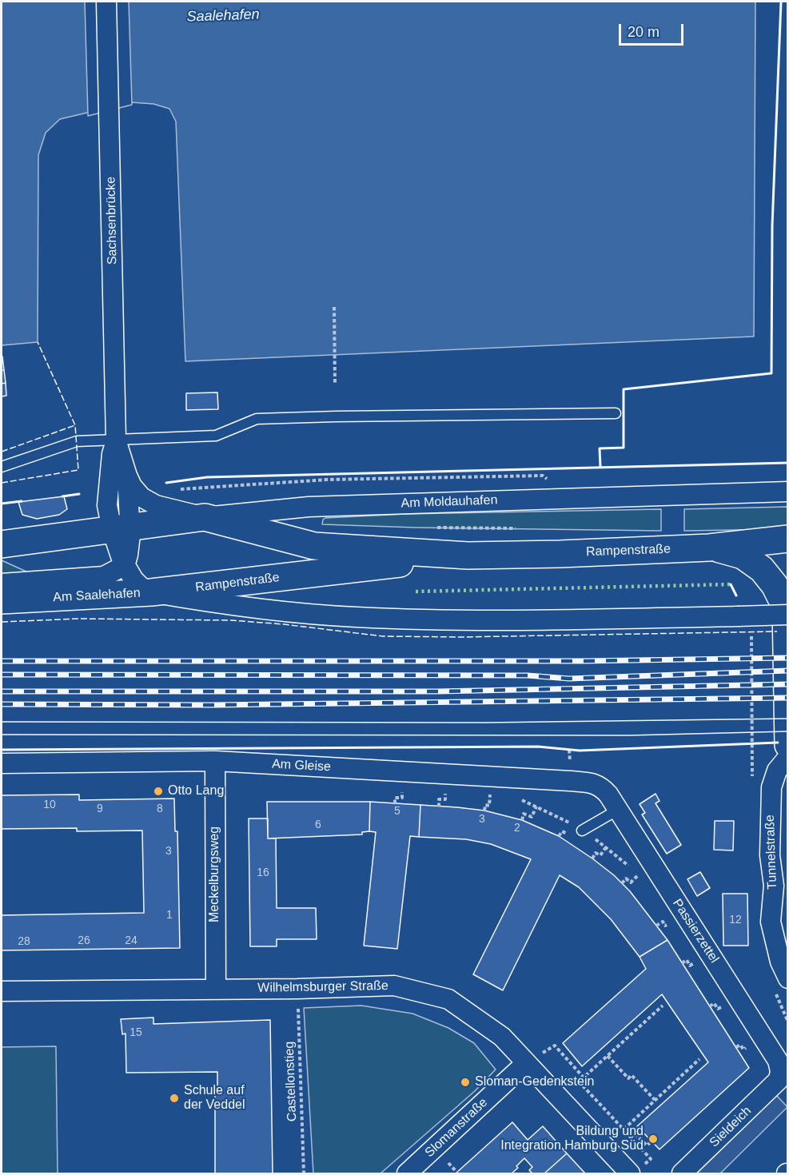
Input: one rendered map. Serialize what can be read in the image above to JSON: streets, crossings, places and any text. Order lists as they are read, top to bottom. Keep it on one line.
{"streets":{"main road":["Am Moldauhafen","Rampenstraße","Am Saalehafen"],"street":["Sachsenbrücke","Am Gleise","Tunnelstraße","Meckelburgsweg","Passierzettel","Wilhelmsburger Straße","Sieldeich","Slomanstraße"],"path":["Castellonstieg"]},"crossings":[["Sachsenbrücke","Am Moldauhafen"],["Sachsenbrücke","Rampenstraße"],["Am Moldauhafen","Rampenstraße"],["Rampenstraße","Am Saalehafen"],["Am Gleise","Meckelburgsweg"],["Am Gleise","Passierzettel"],["Meckelburgsweg","Wilhelmsburger Straße"],["Passierzettel","Sieldeich"],["Wilhelmsburger Straße","Castellonstieg"],["Wilhelmsburger Straße","Slomanstraße"]],"water":["Saalehafen"],"places":["Otto Lang","Sloman-Gedenkstein","Schule auf der Veddel","Bildung und Integration Hamburg Süd"],"house_numbers":["10","9","8","5","3","6","2","3","16","1","12","26","24","28","15"],"scale_bar":"20 m"}
